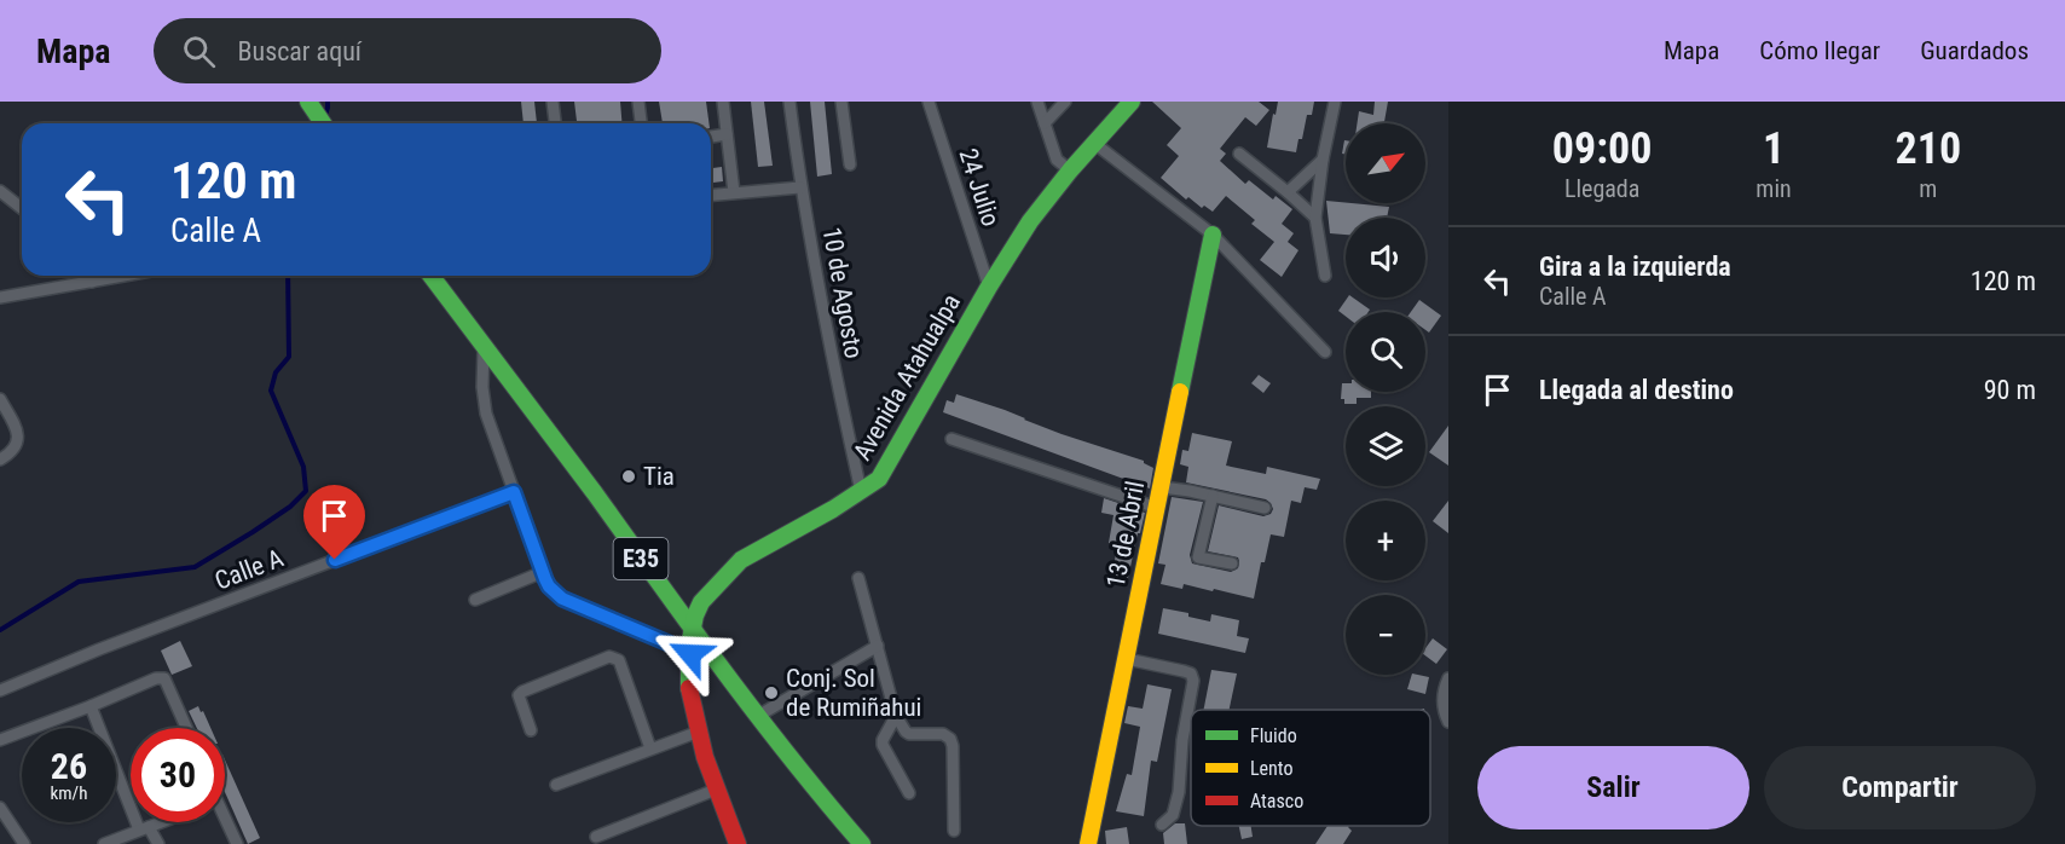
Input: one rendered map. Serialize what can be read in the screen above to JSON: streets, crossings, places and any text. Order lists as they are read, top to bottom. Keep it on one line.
{"streets":{"main road":["Avenida Atahualpa","13 de Abril","E35"],"street":["24 Julio","10 de Agosto","Calle A"]},"crossings":[["24 Julio","Avenida Atahualpa"],["10 de Agosto","Avenida Atahualpa"],["Avenida Atahualpa","E35"]],"places":["Tia","Conj. Sol de Rumiñahui"],"legend":["Fluido","Lento","Atasco"],"north":"top right","page":{"header":"Mapa","search":"Buscar aquí","nav":["Mapa","Cómo llegar","Guardados"],"eta":["09:00","Llegada","1","min","210","m"],"map_buttons":["+","−"],"turn":["120 m","Calle A"],"list":[{"name":"Gira a la izquierda","note":"Calle A","value":"120 m"},{"name":"Llegada al destino","value":"90 m"}],"speed":"26 km/h","limit":"30","buttons":["Salir","Compartir"]}}
